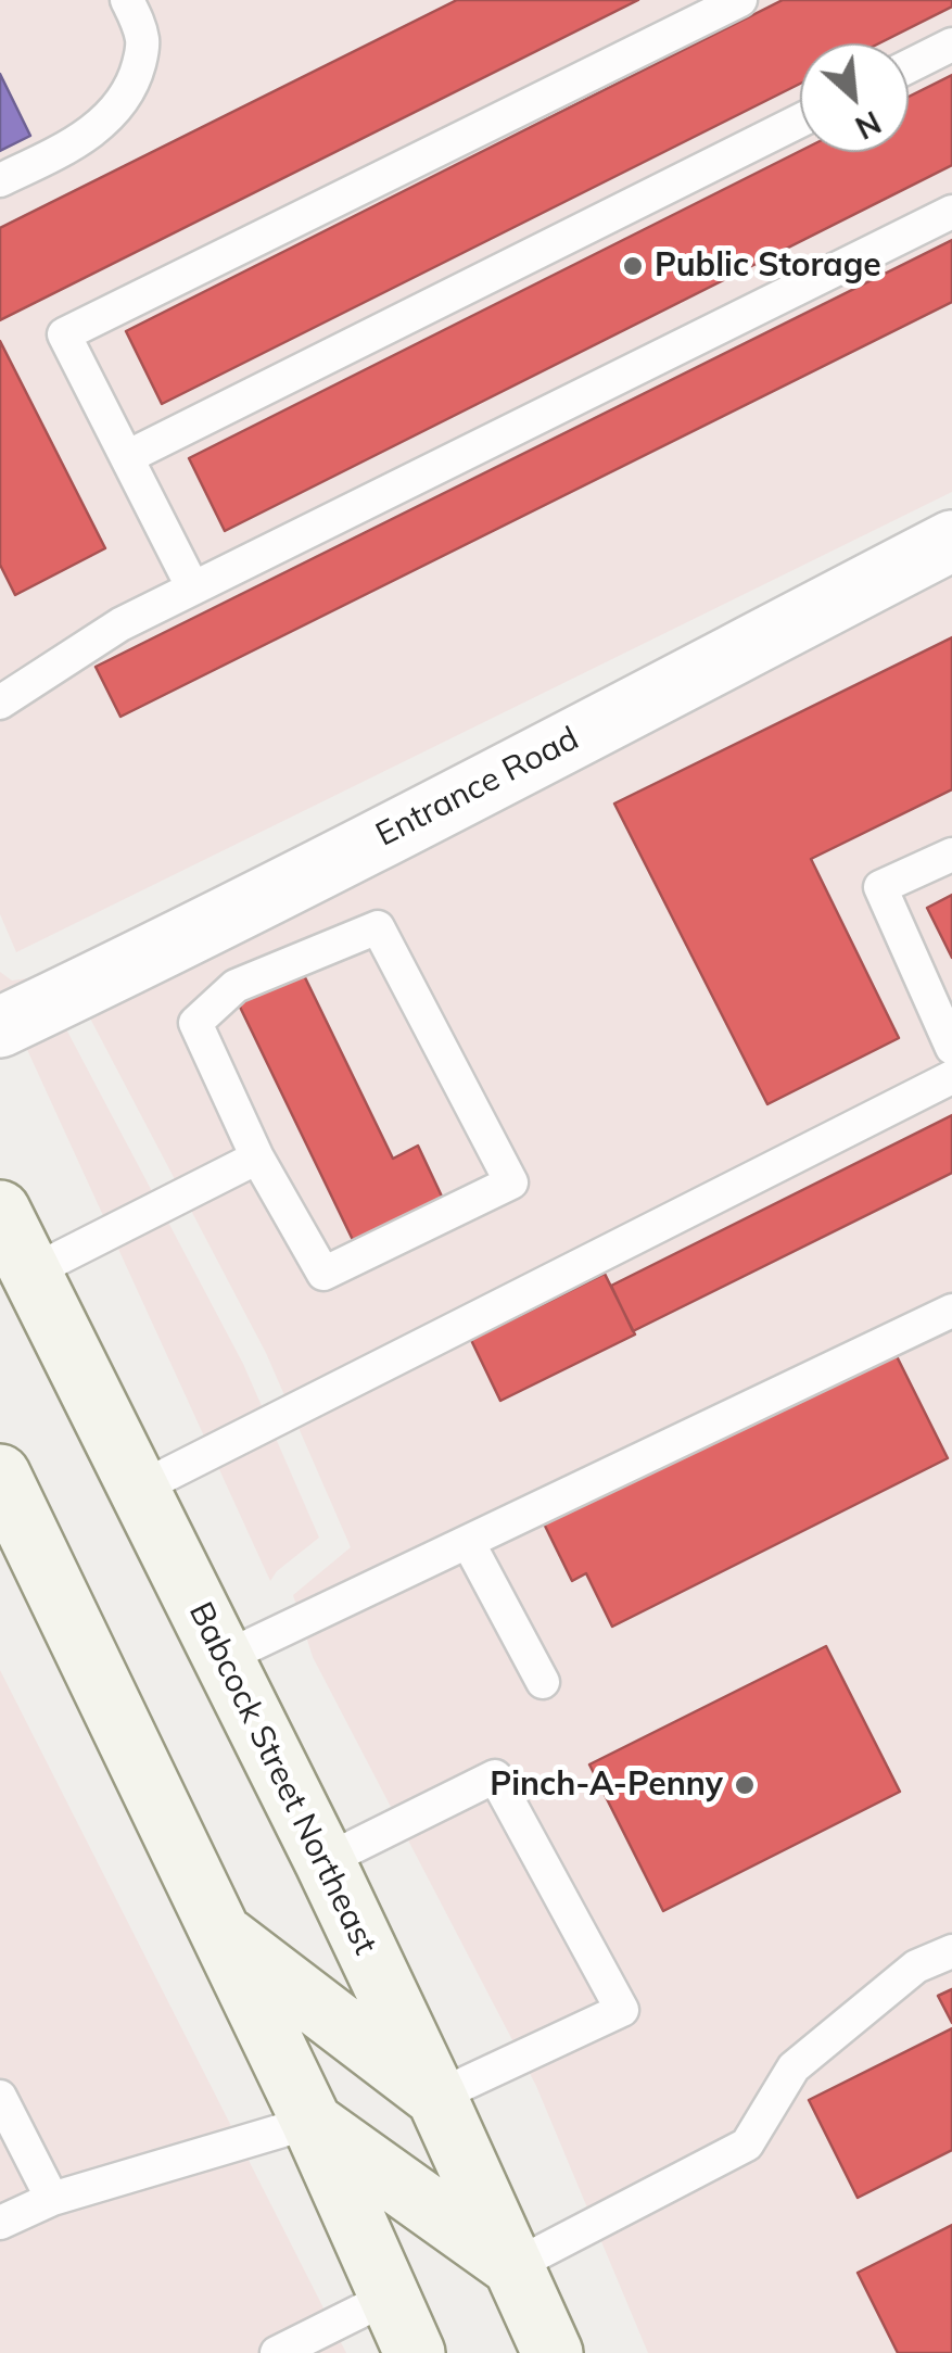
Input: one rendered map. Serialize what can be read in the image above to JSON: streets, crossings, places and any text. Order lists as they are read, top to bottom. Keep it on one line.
{"streets":{"main road":["Babcock Street Northeast"],"street":["Entrance Road"]},"places":["Public Storage","Pinch-A-Penny"],"north":"bottom right"}
